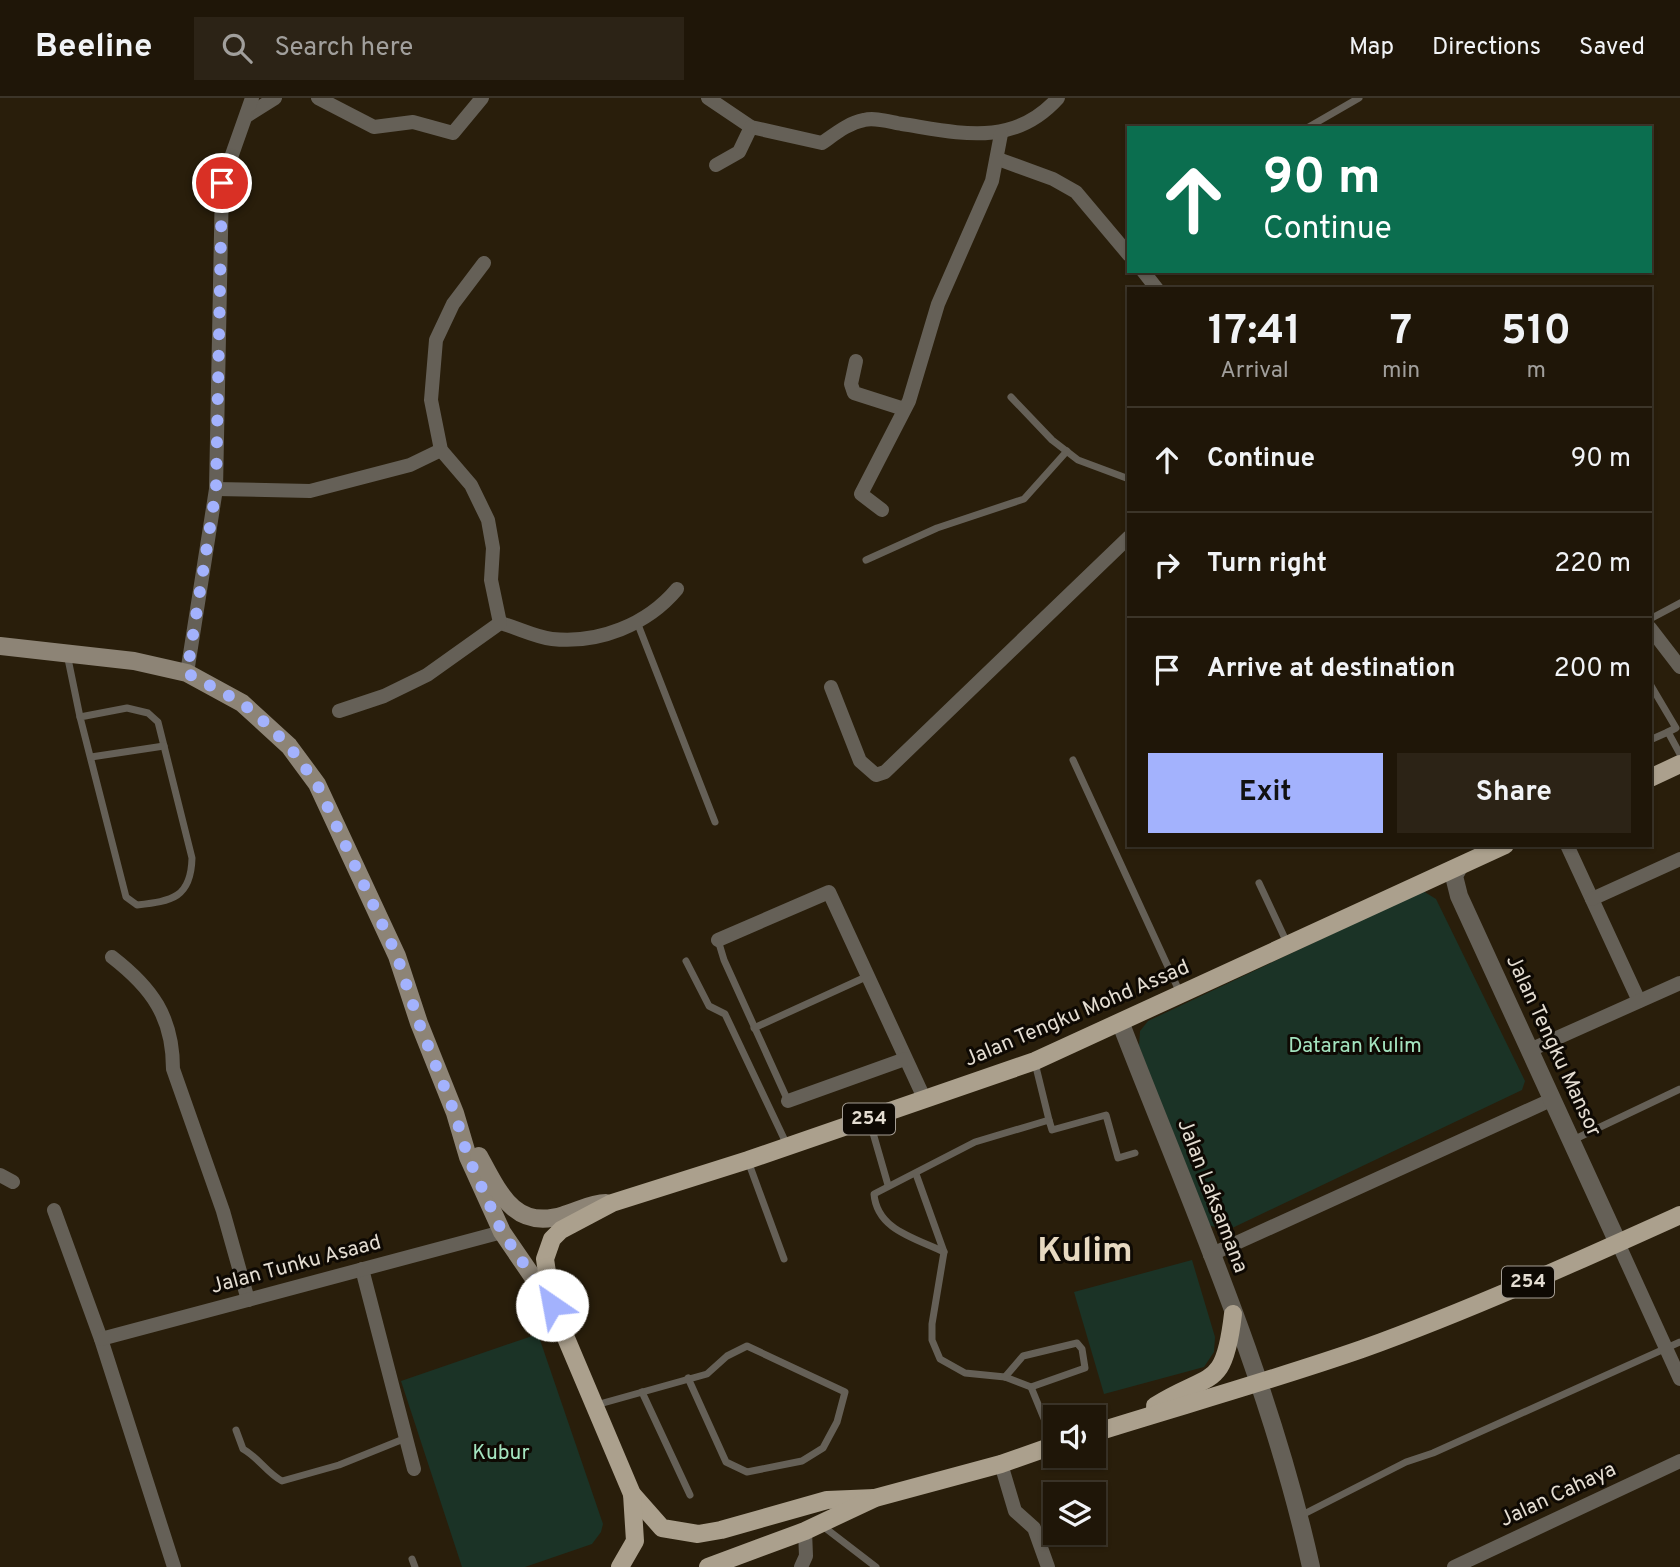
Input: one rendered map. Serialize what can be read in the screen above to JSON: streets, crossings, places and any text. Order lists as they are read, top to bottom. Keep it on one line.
{"streets":{"main road":["Jalan Tengku Mohd Assad","254"],"street":["Jalan Tengku Mansor","Jalan Laksamana","Jalan Tunku Asaad","Jalan Cahaya"]},"crossings":[["Jalan Tengku Mohd Assad","Jalan Tengku Mansor"],["Jalan Tengku Mohd Assad","254"],["Jalan Tengku Mohd Assad","Jalan Laksamana"],["Jalan Tengku Mansor","254"],["254","Jalan Laksamana"]],"districts":["Kulim"],"parks":["Dataran Kulim","Kubur"],"page":{"header":"Beeline","search":"Search here","nav":["Map","Directions","Saved"],"turn":["90 m","Continue"],"eta":["17:41","Arrival","7","min","510","m"],"list":[{"name":"Continue","value":"90 m"},{"name":"Turn right","value":"220 m"},{"name":"Arrive at destination","value":"200 m"}],"buttons":["Exit","Share"]}}
